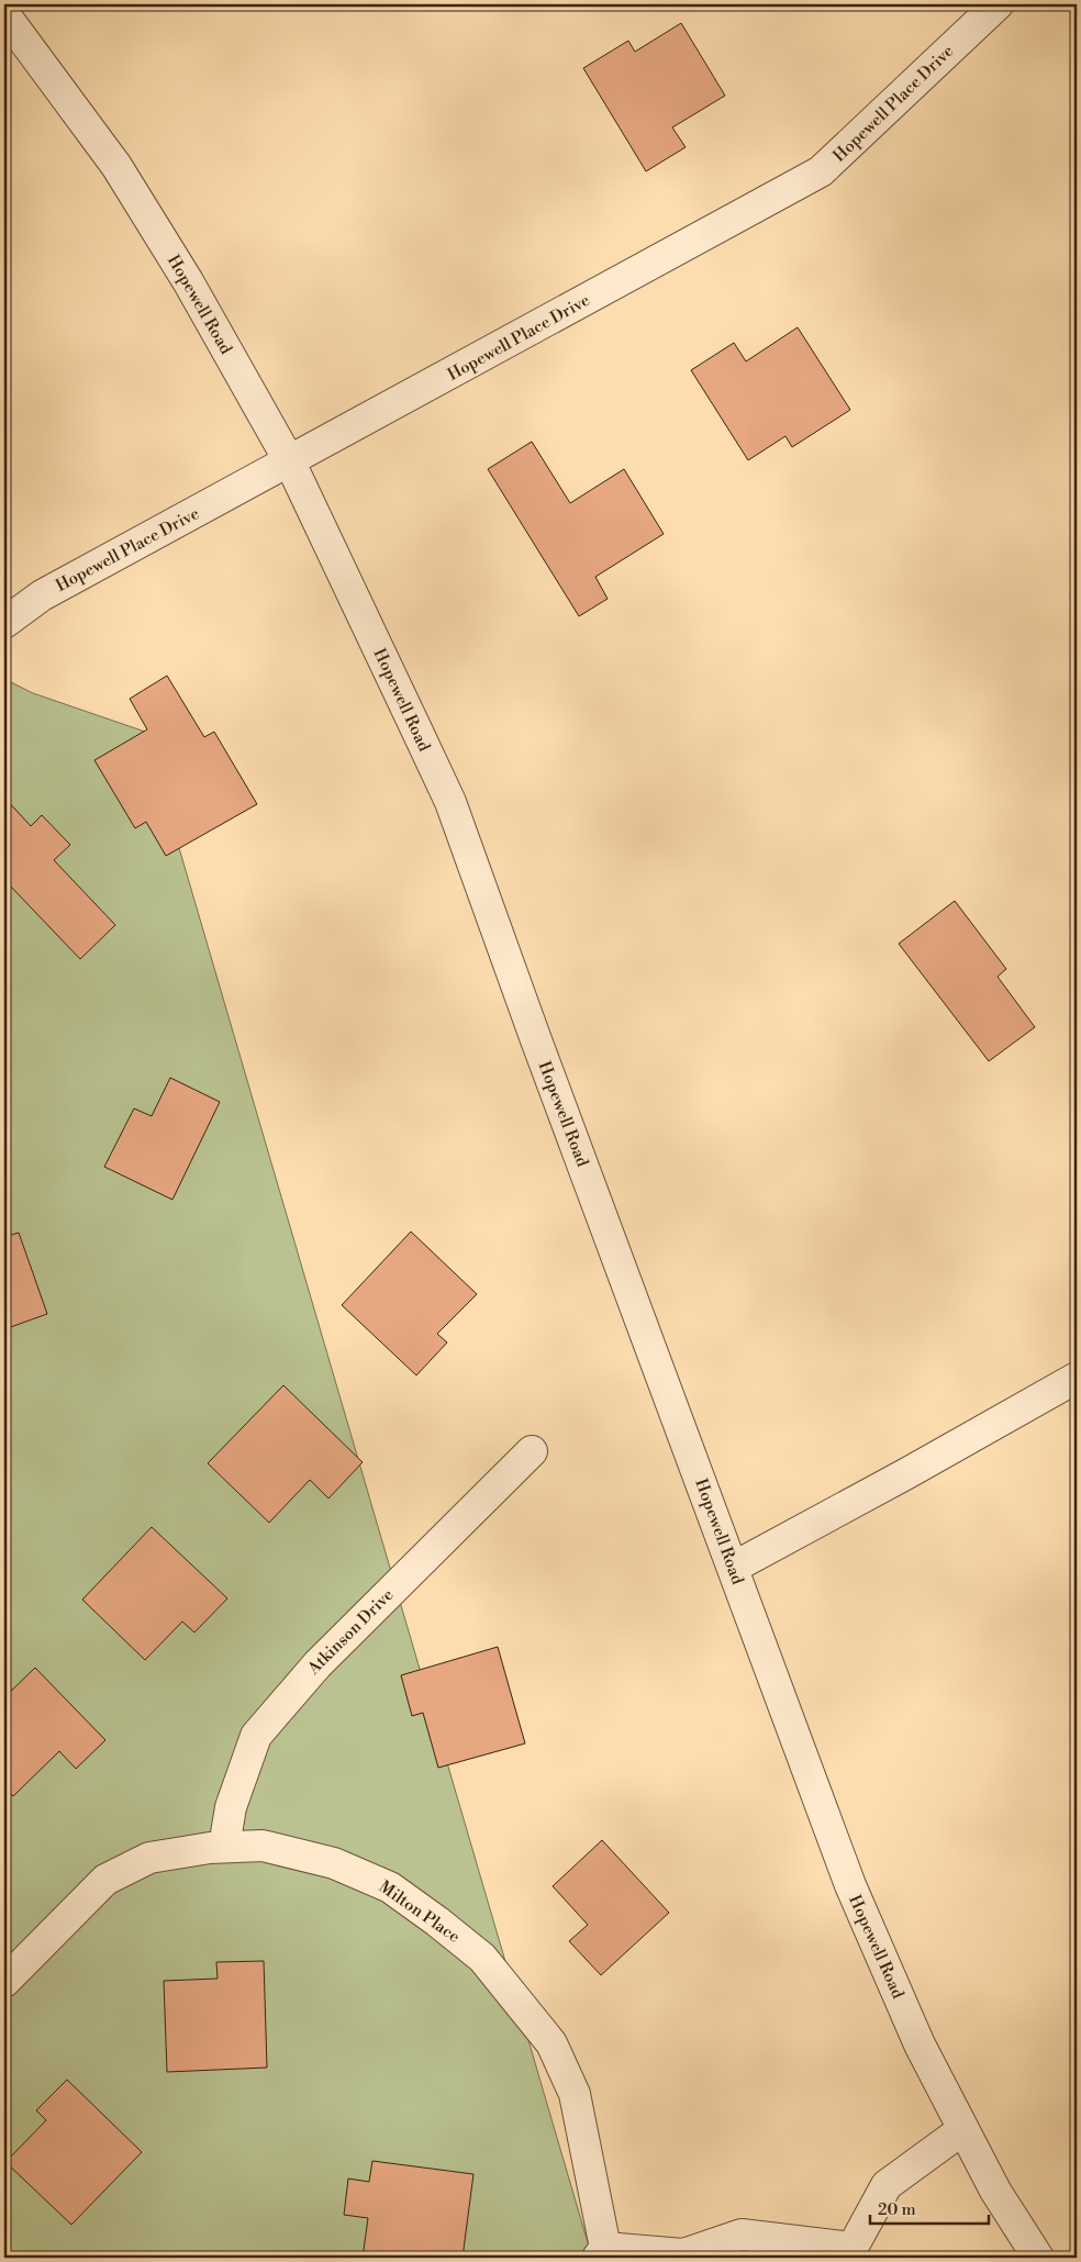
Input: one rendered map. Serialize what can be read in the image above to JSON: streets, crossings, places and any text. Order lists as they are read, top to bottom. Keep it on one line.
{"streets":{"street":["Hopewell Place Drive","Hopewell Road","Atkinson Drive","Milton Place"]},"crossings":[["Hopewell Place Drive","Hopewell Road"],["Atkinson Drive","Milton Place"]],"scale_bar":"20 m"}
